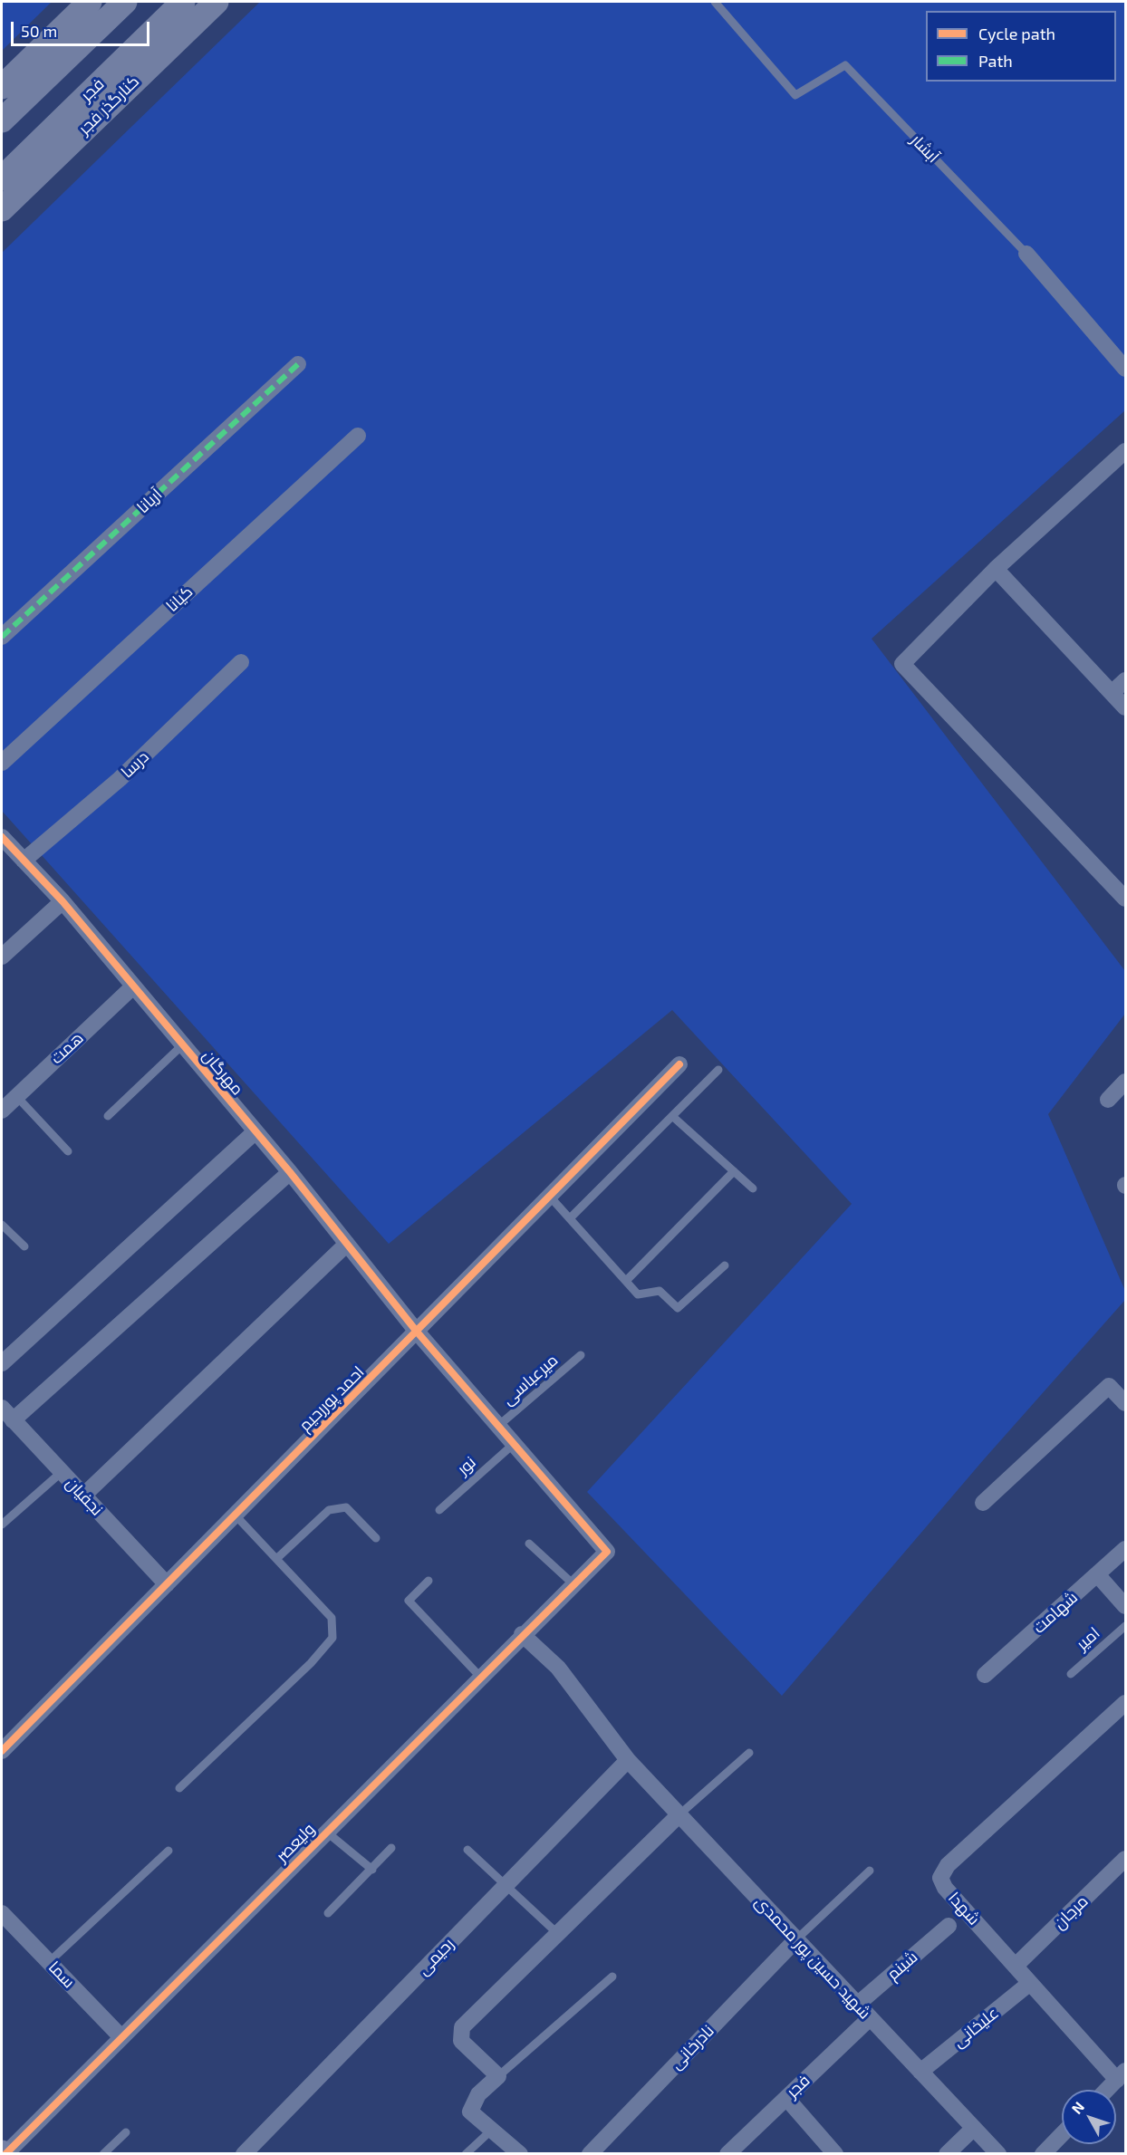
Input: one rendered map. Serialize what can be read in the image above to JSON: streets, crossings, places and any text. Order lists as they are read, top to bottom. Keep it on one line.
{"streets":{"street":["فجر","کنارگذر فجر","آبشار","آریانا","کیانا","درسا","همت","مهرگان","احمد پوررحیم","نجفیان","شهامت","ولیعصر","شهدا","مرجان","رحیمی","شهید حسین پور محمدی","شبنم","سما","علیخانی","نادرخانی"],"lane":["میرعباسی","نور","امیر"]},"crossings":[["فجر","شهید حسین پور محمدی"],["درسا","مهرگان"],["همت","مهرگان"],["مهرگان","میرعباسی"],["مهرگان","احمد پوررحیم"],["مهرگان","نور"],["مهرگان","ولیعصر"],["احمد پوررحیم","نجفیان"],["ولیعصر","شهید حسین پور محمدی"],["ولیعصر","سما"],["شهدا","مرجان"],["شهدا","علیخانی"],["رحیمی","شهید حسین پور محمدی"],["شهید حسین پور محمدی","شبنم"],["شهید حسین پور محمدی","علیخانی"],["شهید حسین پور محمدی","نادرخانی"]],"legend":["Cycle path","Path"],"scale_bar":"50 m","north":"top left"}
